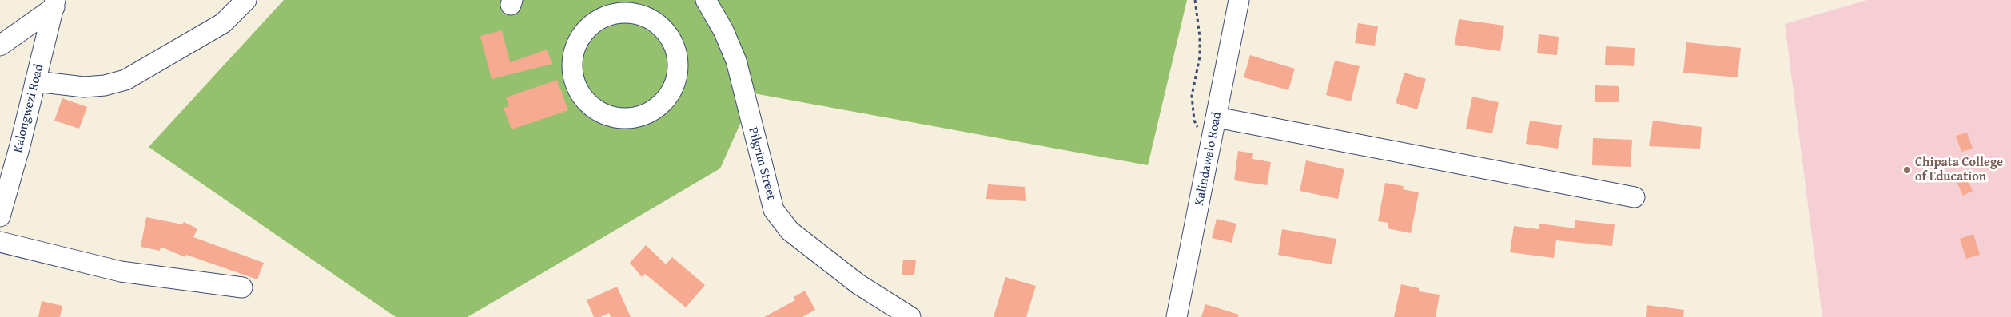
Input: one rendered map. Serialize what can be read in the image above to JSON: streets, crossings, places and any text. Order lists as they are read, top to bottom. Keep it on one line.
{"streets":{"street":["Kalongwezi Road","Kalindawalo Road","Pilgrim Street"]},"places":["Chipata College of Education"]}
